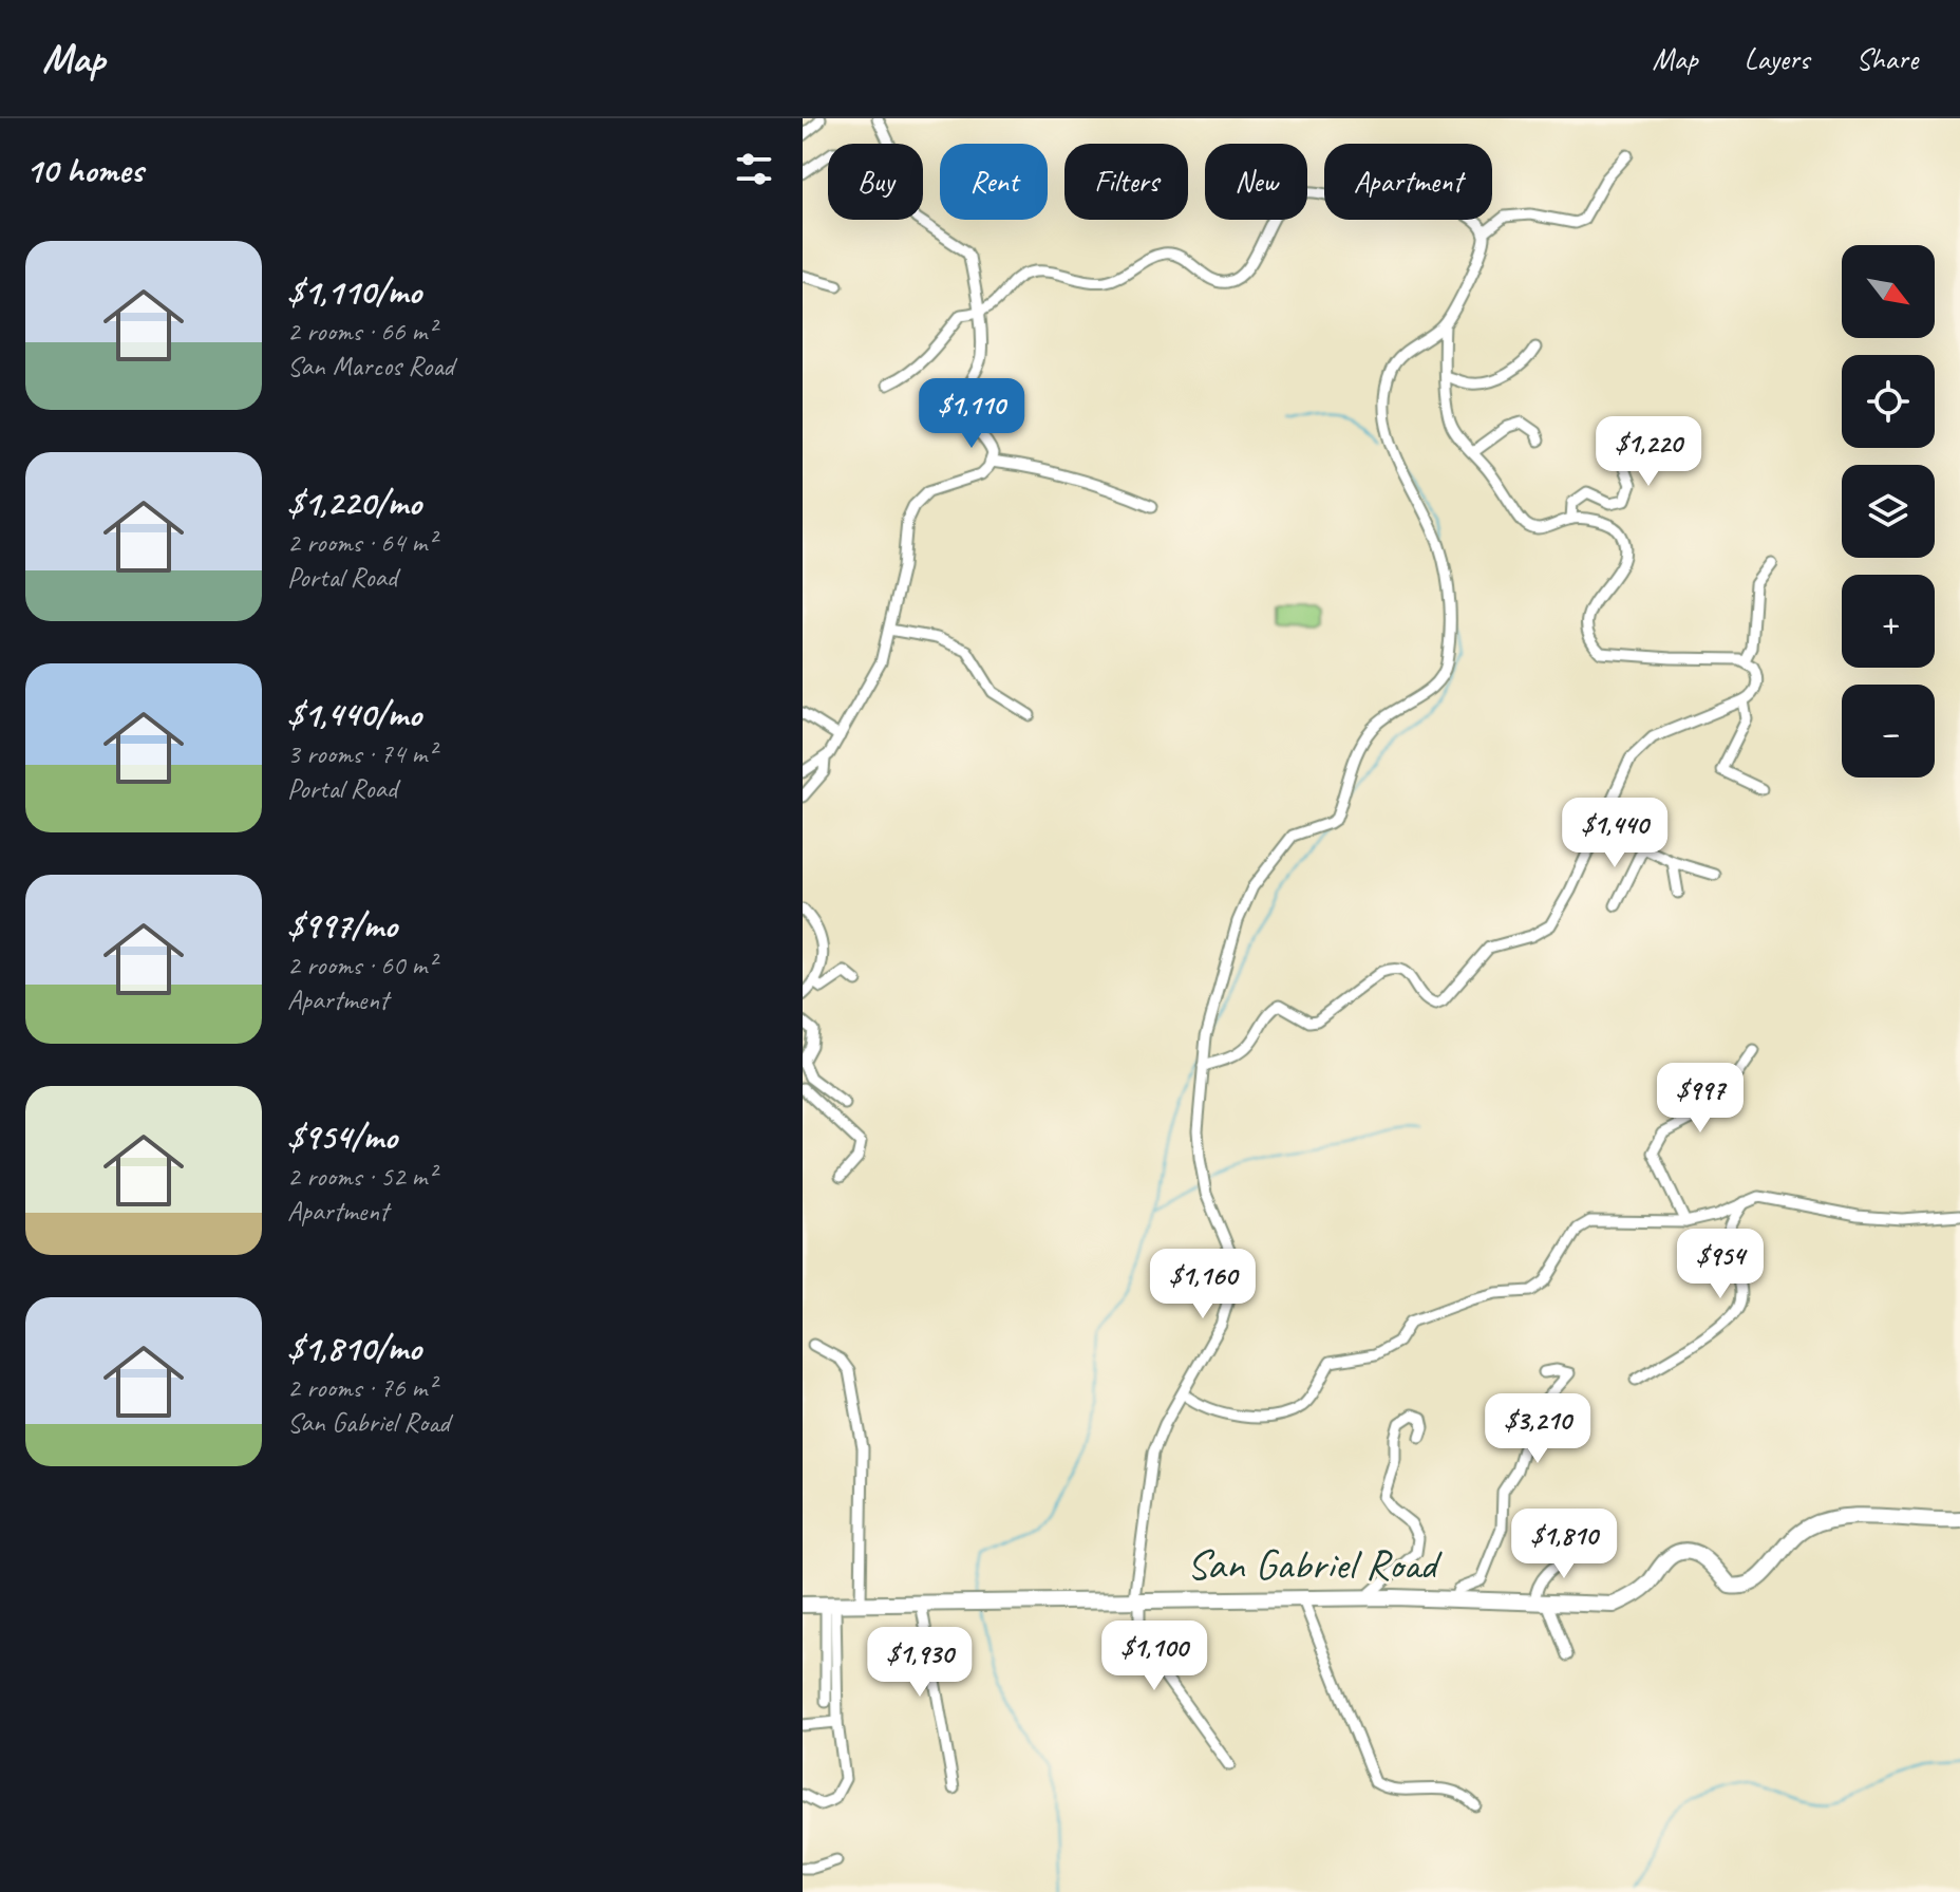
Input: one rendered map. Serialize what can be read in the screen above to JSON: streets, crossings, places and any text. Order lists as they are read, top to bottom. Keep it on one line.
{"streets":{"street":["San Gabriel Road"]},"north":"bottom right","page":{"header":"Map","nav":["Map","Layers","Share"],"heading":"10 homes","chip":["Buy","Rent","Filters","New","Apartment"],"list":[{"name":"$1,110/mo","note":"2 rooms · 66 m² · San Marcos Road"},{"name":"$1,220/mo","note":"2 rooms · 64 m² · Portal Road"},{"name":"$1,440/mo","note":"3 rooms · 74 m² · Portal Road"},{"name":"$997/mo","note":"2 rooms · 60 m² · Apartment"},{"name":"$954/mo","note":"2 rooms · 52 m² · Apartment"},{"name":"$1,810/mo","note":"2 rooms · 76 m² · San Gabriel Road"}],"map_buttons":["+","−"],"price":["$1,110","$1,220","$1,440","$997","$954","$1,160","$3,210","$1,810","$1,100","$1,930"]}}
